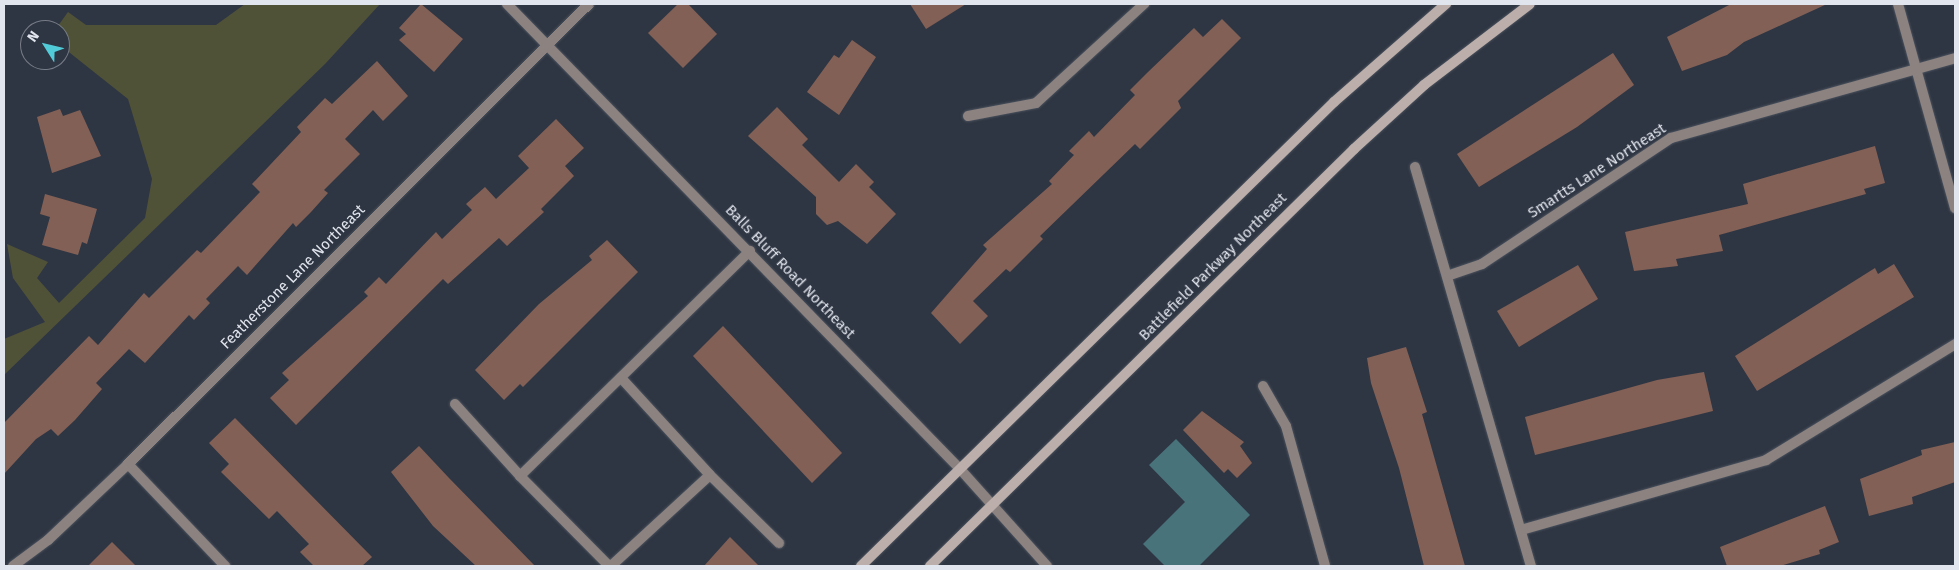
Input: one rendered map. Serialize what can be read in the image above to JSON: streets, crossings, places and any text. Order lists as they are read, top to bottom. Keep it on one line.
{"streets":{"main road":["Battlefield Parkway Northeast"],"street":["Smartts Lane Northeast","Balls Bluff Road Northeast","Featherstone Lane Northeast"]},"crossings":[["Battlefield Parkway Northeast","Balls Bluff Road Northeast"],["Balls Bluff Road Northeast","Featherstone Lane Northeast"]],"north":"top left"}
